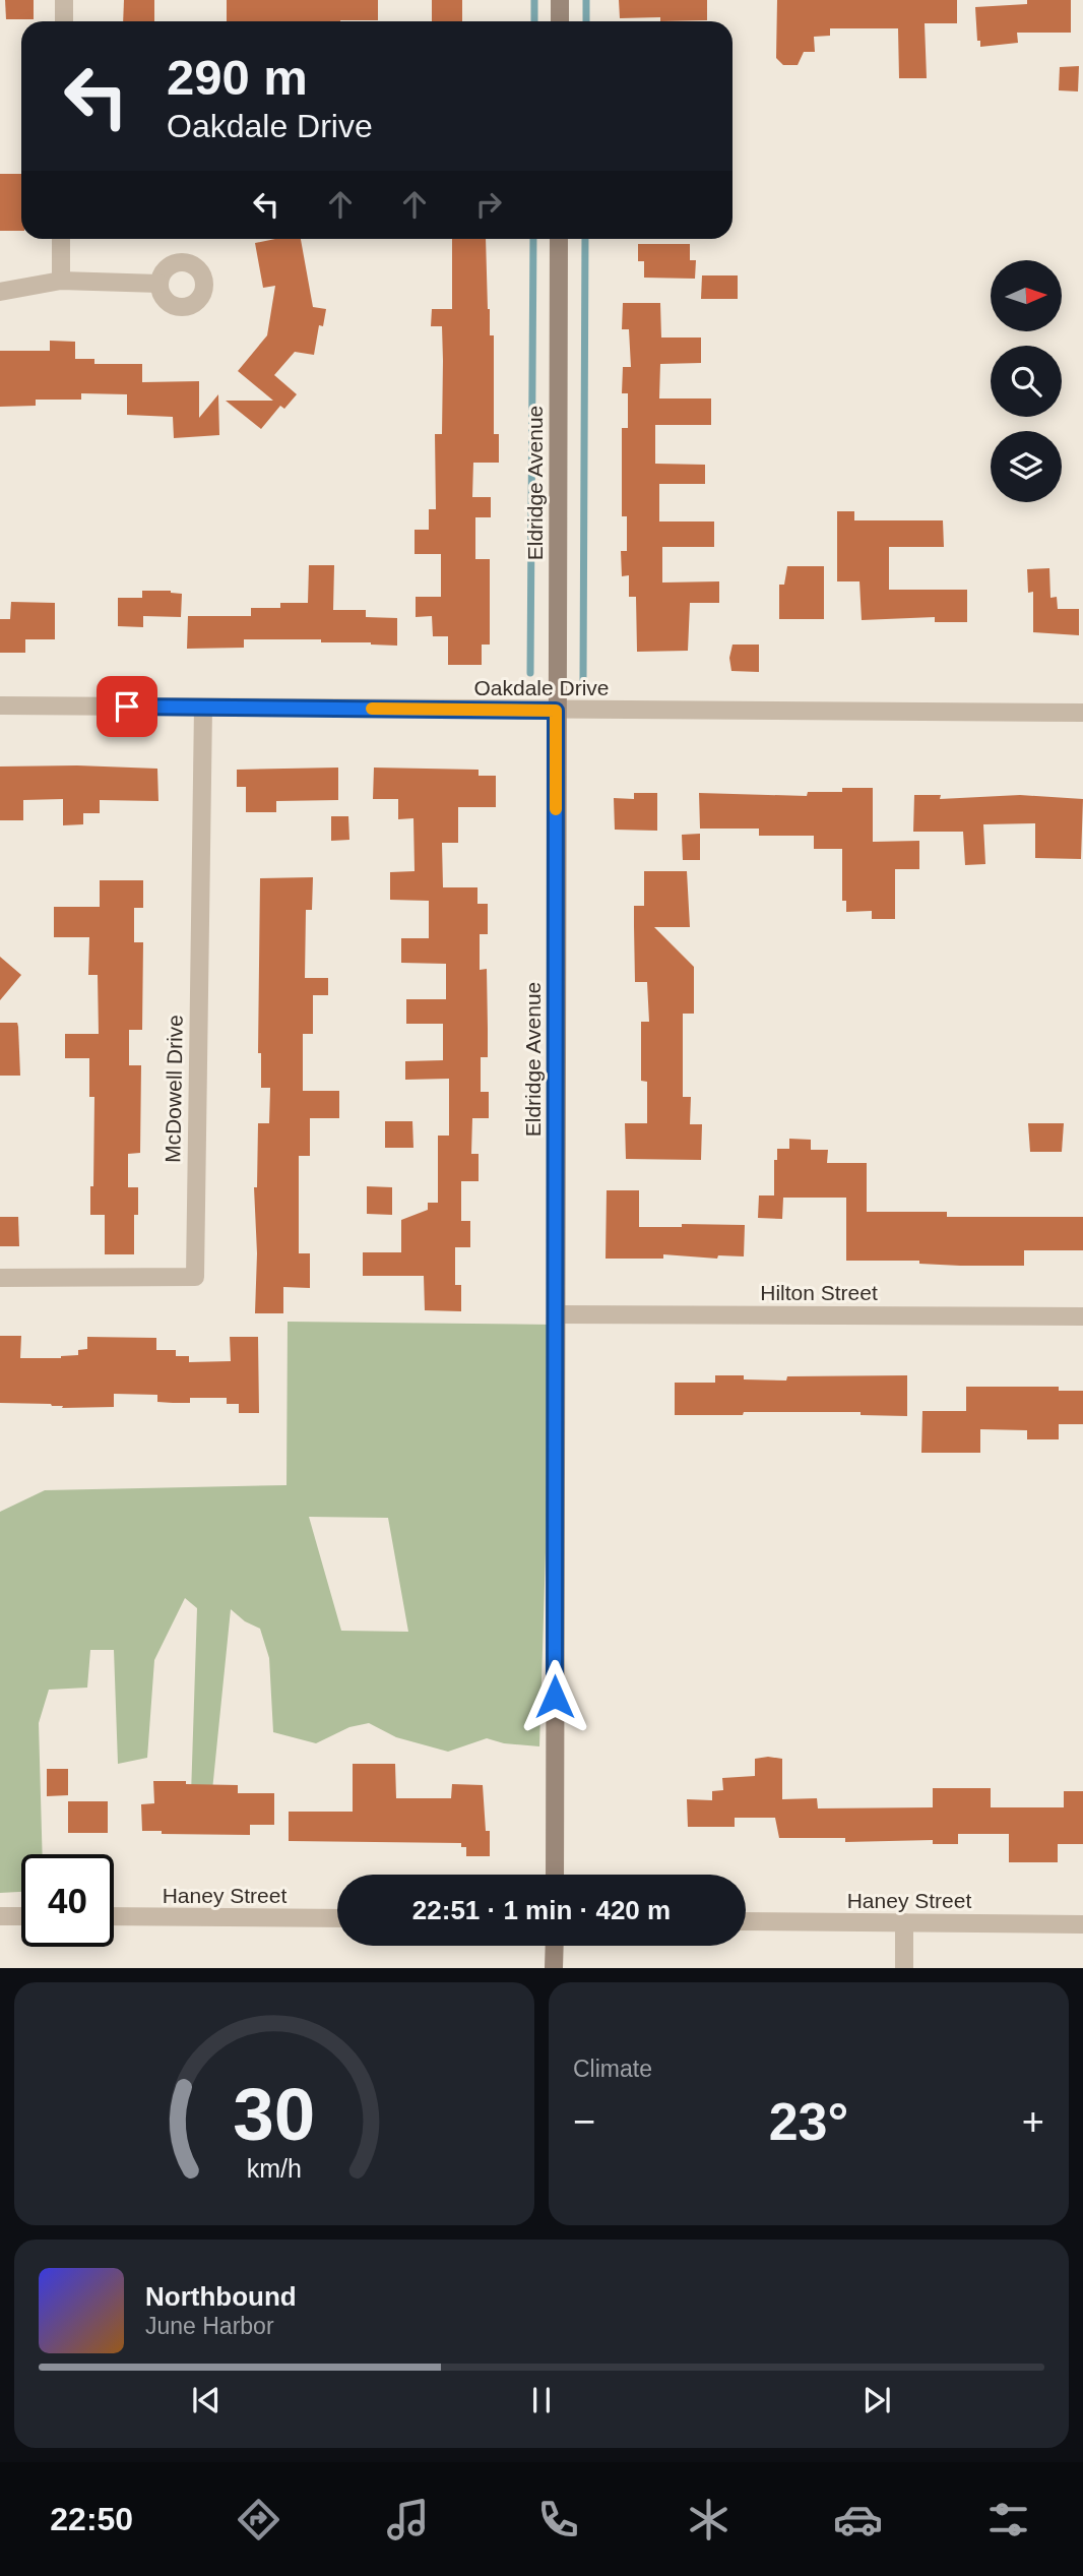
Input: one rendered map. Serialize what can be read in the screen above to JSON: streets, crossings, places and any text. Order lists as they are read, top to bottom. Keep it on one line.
{"streets":{"street":["Eldridge Avenue","Oakdale Drive","McDowell Drive","Hilton Street","Haney Street"]},"crossings":[["Eldridge Avenue","Oakdale Drive"],["Eldridge Avenue","Hilton Street"],["Oakdale Drive","McDowell Drive"]],"north":"right","page":{"turn":["290 m","Oakdale Drive"],"limit":"40","trip":"22:51 · 1 min · 420 m","tile":"Climate","heat":["−","23°","+"],"song":["Northbound","June Harbor"],"tabs":"22:50","gauge":["30","km/h"]}}
